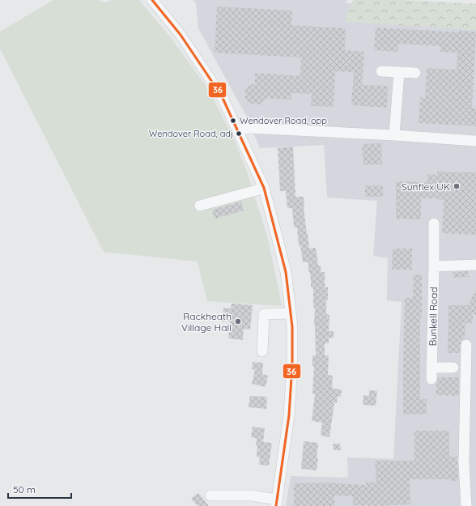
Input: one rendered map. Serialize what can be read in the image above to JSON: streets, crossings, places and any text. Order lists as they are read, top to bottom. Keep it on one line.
{"streets":{"street":["Bunkell Road"]},"places":["Wendover Road, opp","Wendover Road, adj","Sunflex UK","Rackheath Village Hall"],"lines":["transit line 36"],"scale_bar":"50 m"}
